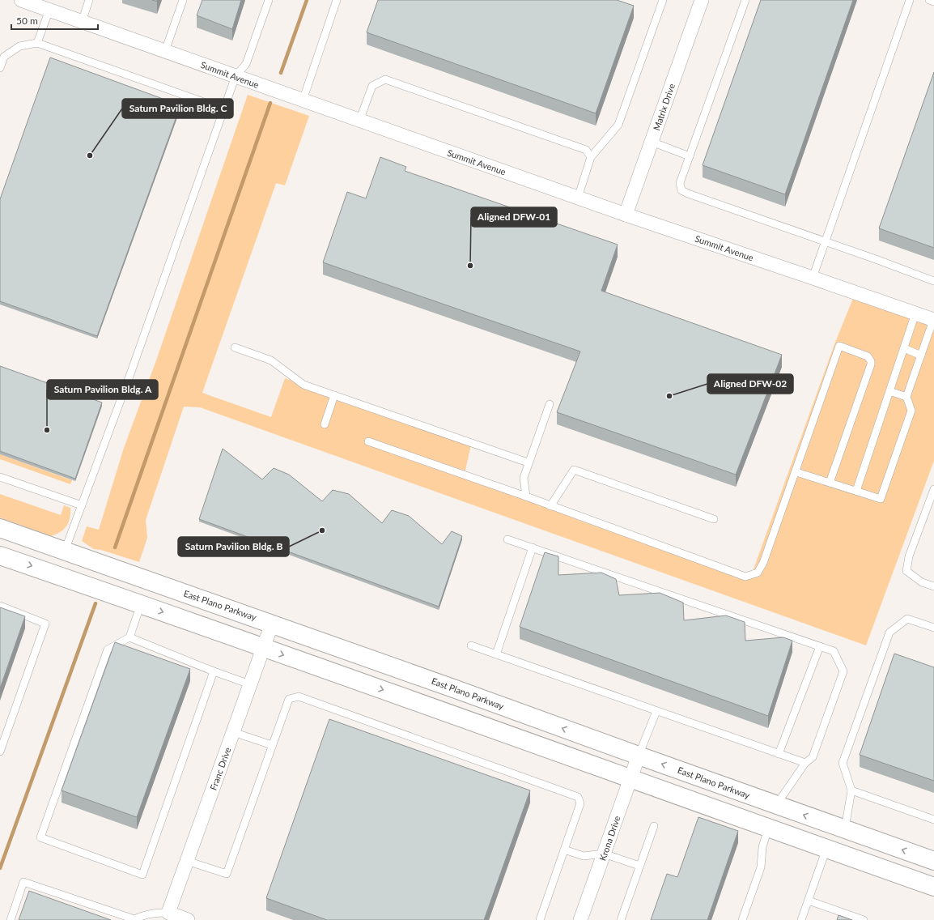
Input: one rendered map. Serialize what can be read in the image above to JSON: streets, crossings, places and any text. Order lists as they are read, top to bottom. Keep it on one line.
{"streets":{"main road":["East Plano Parkway"],"street":["Summit Avenue","Matrix Drive","Franc Drive","Krona Drive"]},"crossings":[["Summit Avenue","Matrix Drive"],["East Plano Parkway","Franc Drive"],["East Plano Parkway","Krona Drive"]],"places":["Saturn Pavilion Bldg. C","Aligned DFW-01","Aligned DFW-02","Saturn Pavilion Bldg. A","Saturn Pavilion Bldg. B"],"scale_bar":"50 m"}
